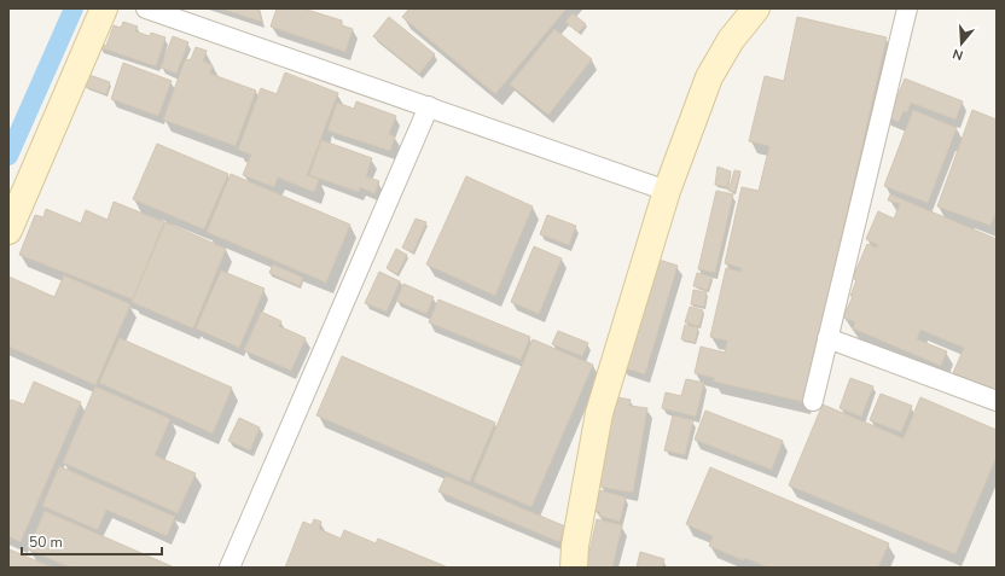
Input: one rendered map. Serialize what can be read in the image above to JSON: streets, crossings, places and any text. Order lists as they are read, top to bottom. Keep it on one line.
{"scale_bar":"50 m","north":"bottom"}
